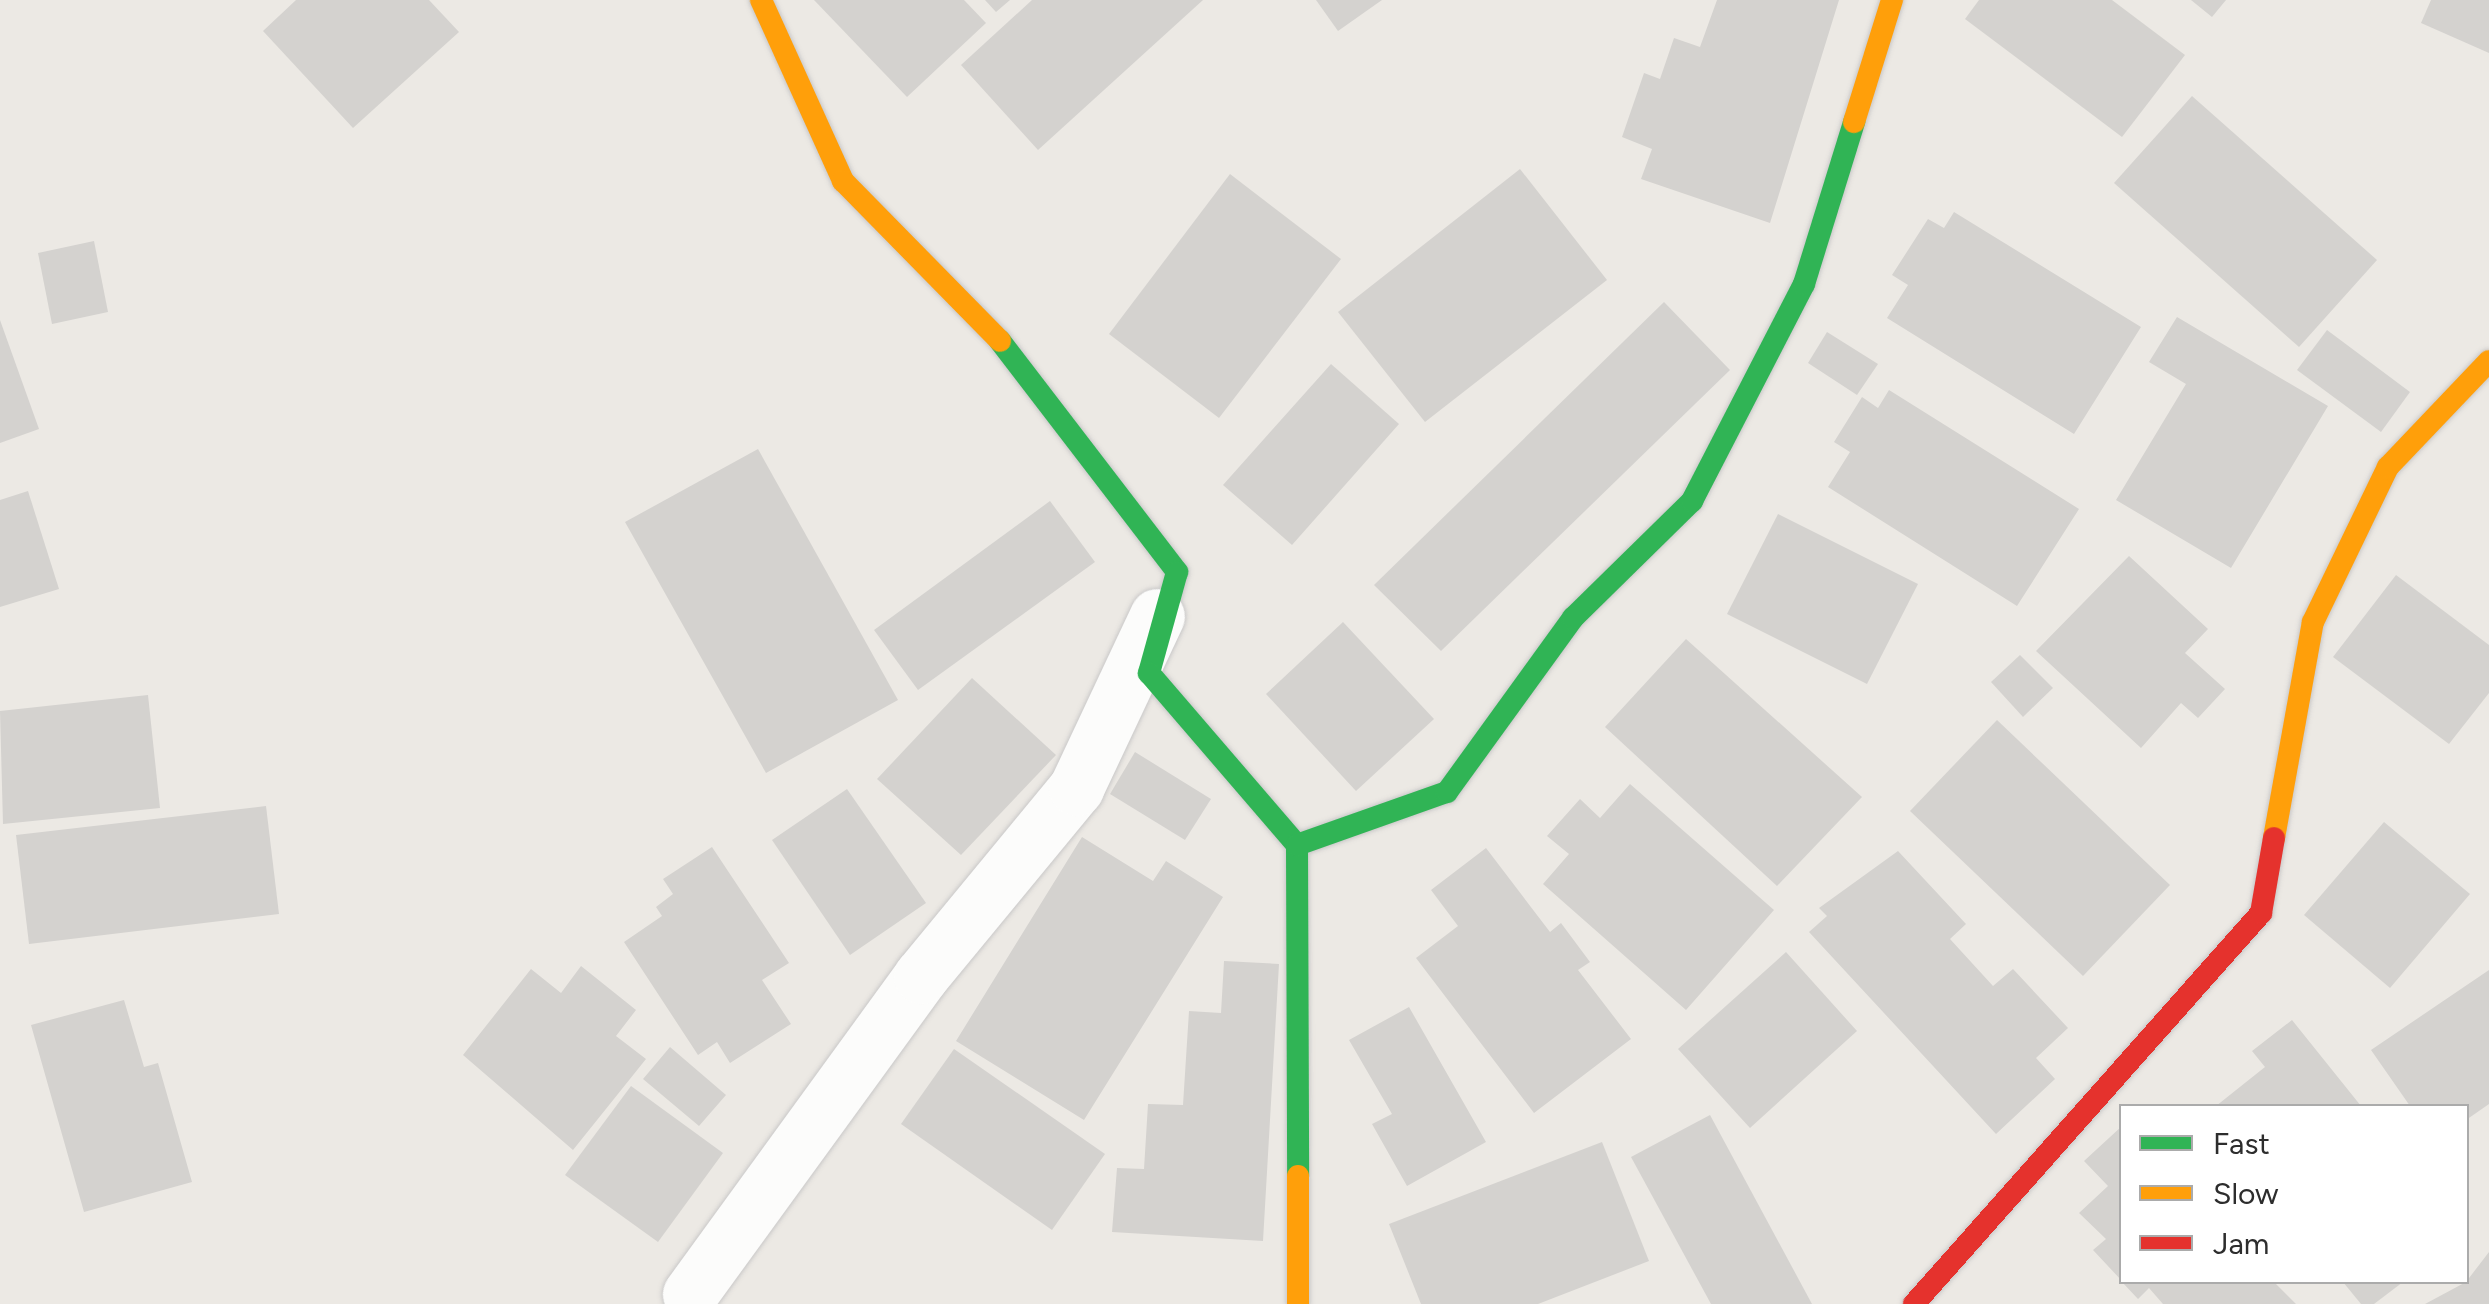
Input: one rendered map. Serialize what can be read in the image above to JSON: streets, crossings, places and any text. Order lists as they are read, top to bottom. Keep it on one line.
{"legend":["Fast","Slow","Jam"]}
